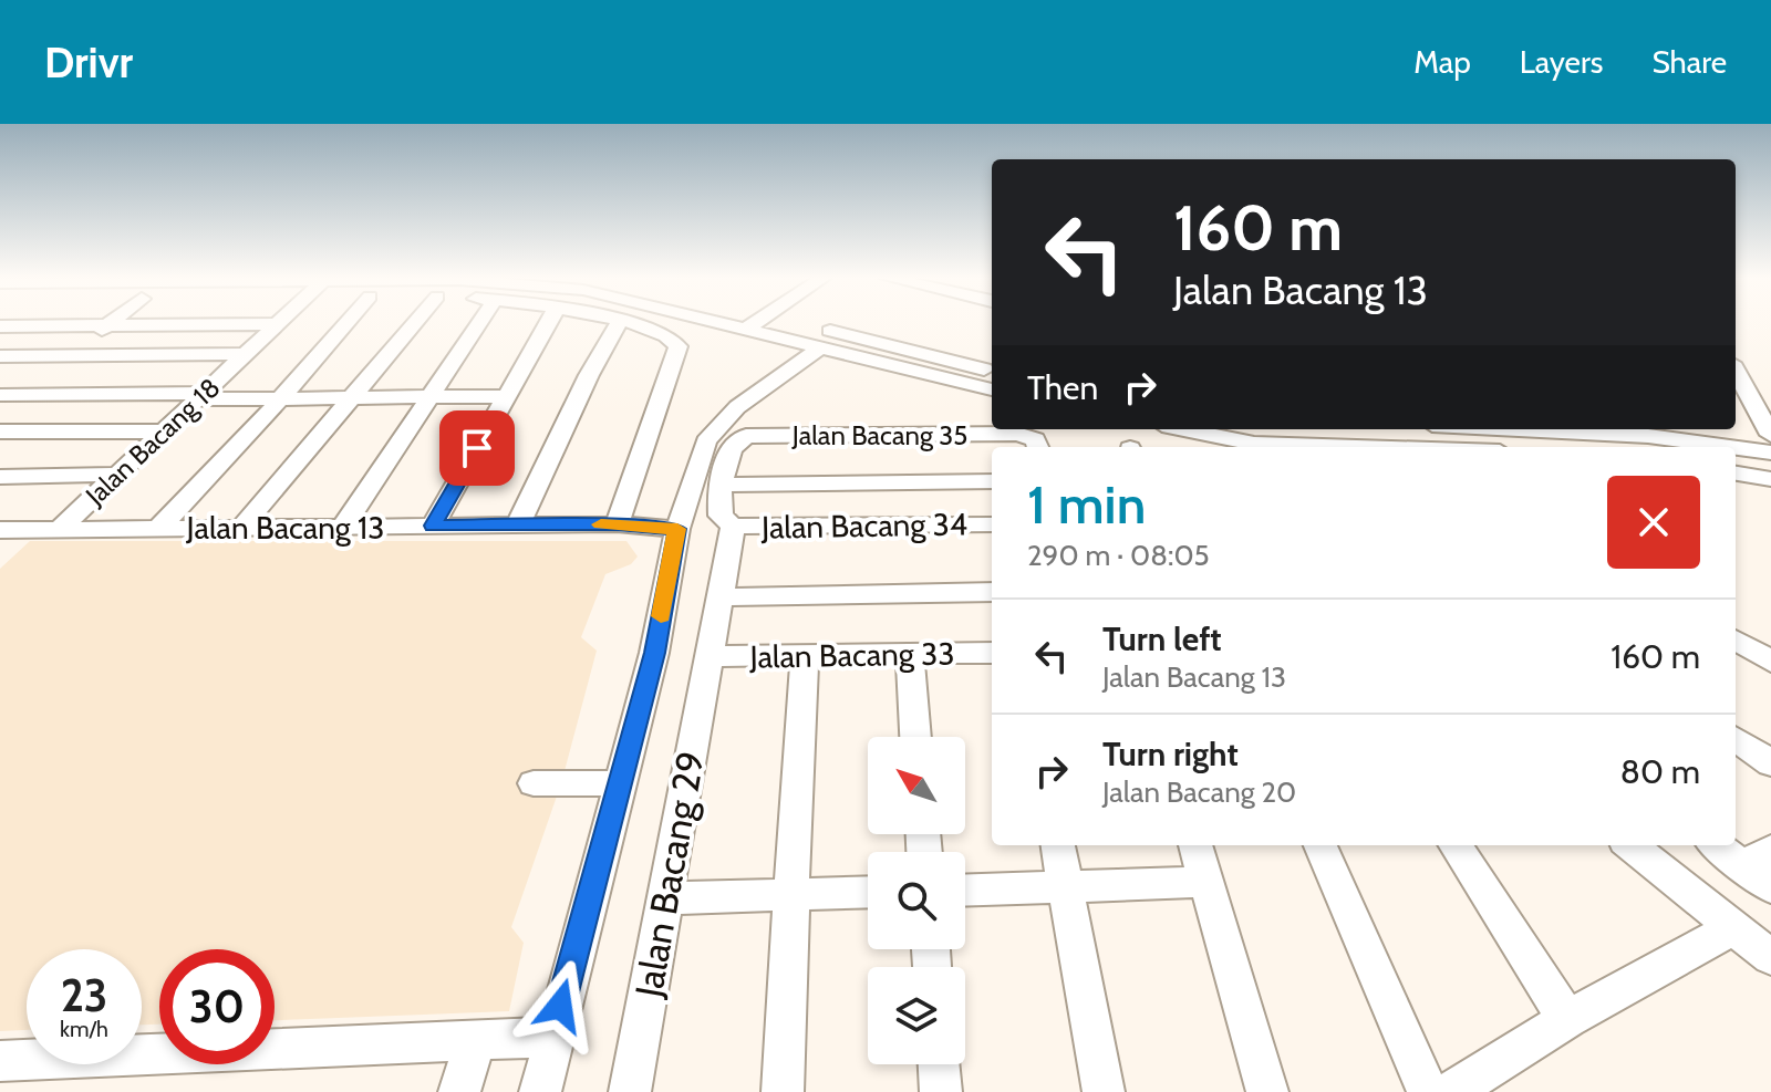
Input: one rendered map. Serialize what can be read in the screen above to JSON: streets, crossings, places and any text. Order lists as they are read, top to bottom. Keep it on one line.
{"streets":{"street":["Jalan Bacang 35","Jalan Bacang 18","Jalan Bacang 34","Jalan Bacang 13","Jalan Bacang 33","Jalan Bacang 29"]},"crossings":[["Jalan Bacang 18","Jalan Bacang 13"],["Jalan Bacang 34","Jalan Bacang 29"],["Jalan Bacang 33","Jalan Bacang 29"]],"north":"top left","page":{"header":"Drivr","nav":["Map","Layers","Share"],"turn":["160 m","Jalan Bacang 13"],"then":"Then","heading":["1 min","290 m · 08:05"],"list":[{"name":"Turn left","note":"Jalan Bacang 13","value":"160 m"},{"name":"Turn right","note":"Jalan Bacang 20","value":"80 m"}],"speed":"23 km/h","limit":"30"}}
